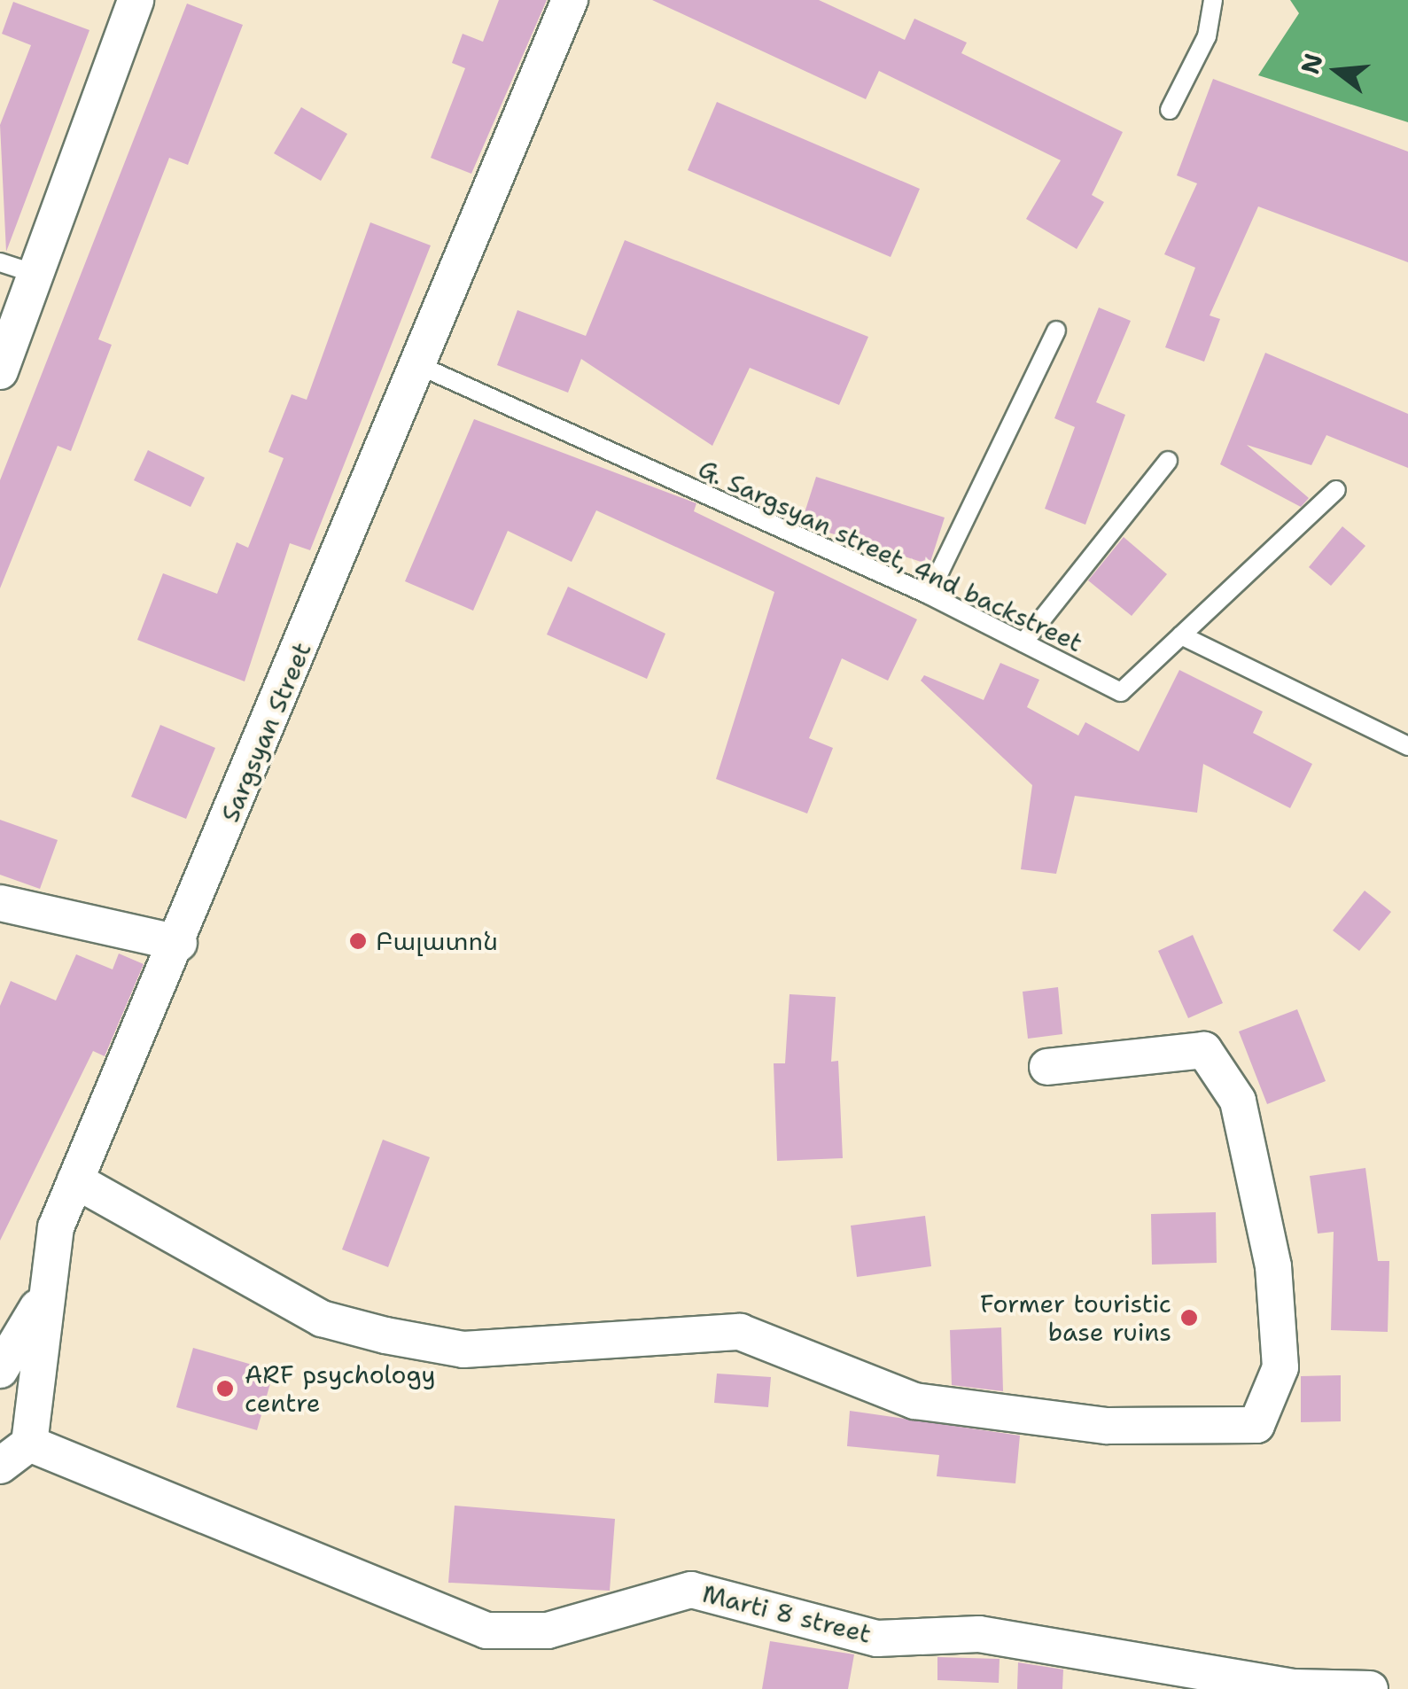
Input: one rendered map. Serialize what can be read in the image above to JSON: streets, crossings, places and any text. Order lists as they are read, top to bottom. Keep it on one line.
{"streets":{"street":["Sargsyan Street","Marti 8 street"],"lane":["G. Sargsyan street, 4nd backstreet"]},"crossings":[["G. Sargsyan street, 4nd backstreet","Sargsyan Street"],["Sargsyan Street","Marti 8 street"]],"places":["Բալատոն","Former touristic base ruins","ARF psychology centre"],"north":"left"}
